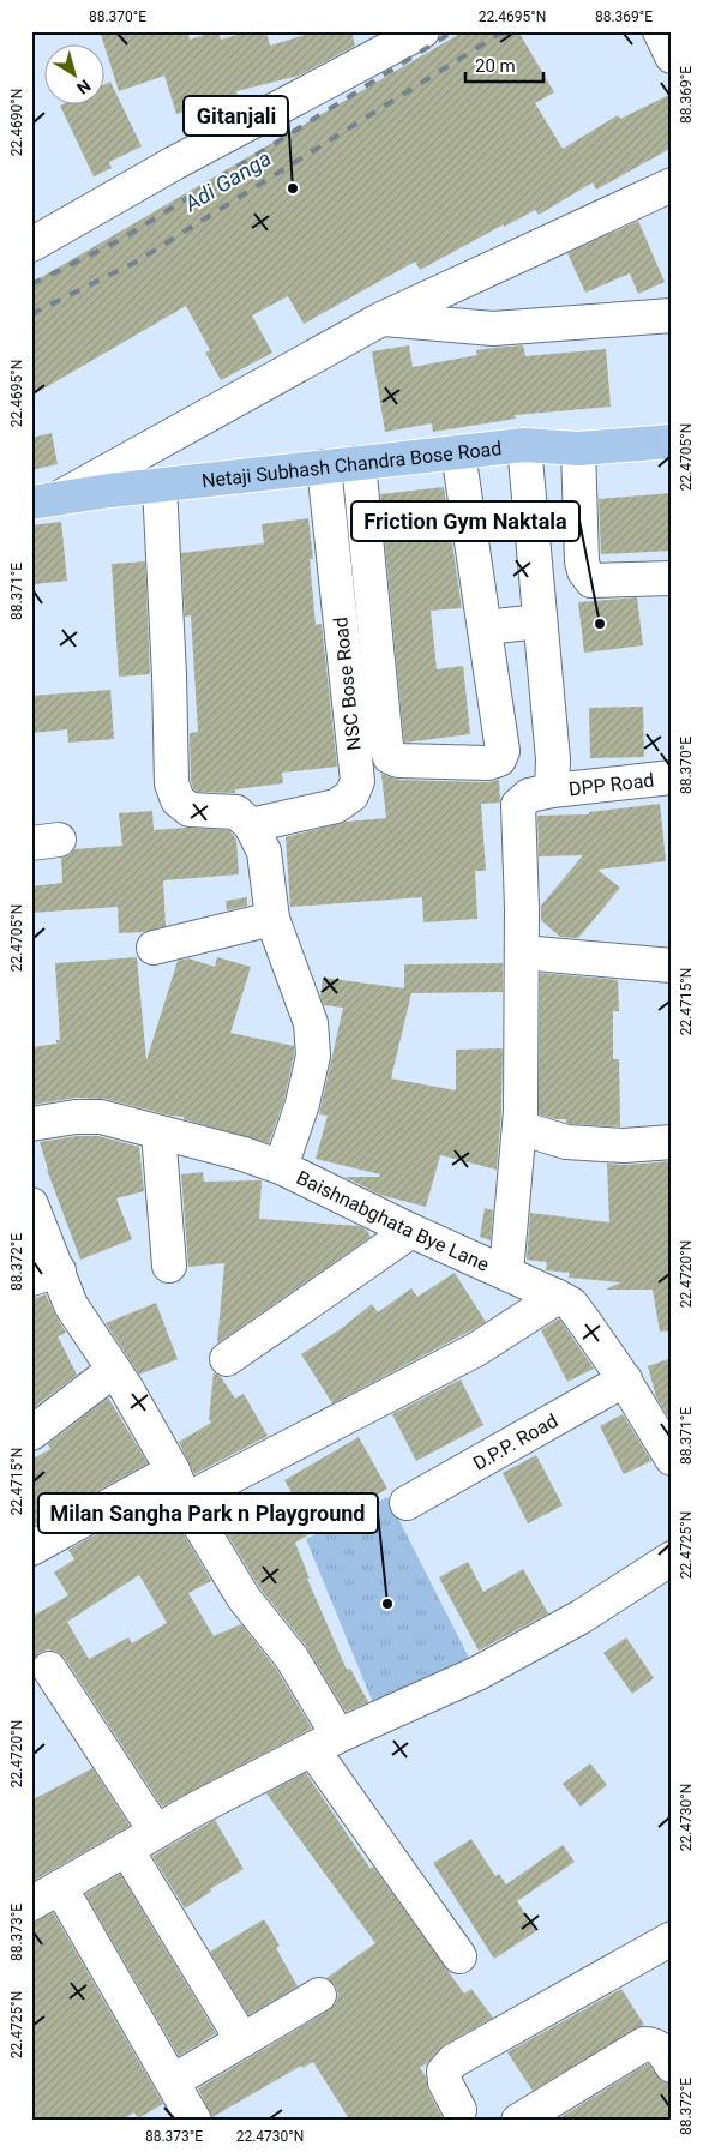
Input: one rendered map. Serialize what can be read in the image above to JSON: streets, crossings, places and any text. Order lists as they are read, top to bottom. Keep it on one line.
{"streets":{"main road":["Netaji Subhash Chandra Bose Road"],"street":["NSC Bose Road","DPP Road","Baishnabghata Bye Lane","D.P.P. Road"]},"crossings":[["Netaji Subhash Chandra Bose Road","NSC Bose Road"],["DPP Road","Baishnabghata Bye Lane"],["Baishnabghata Bye Lane","D.P.P. Road"]],"water":["Adi Ganga"],"places":["Gitanjali","Friction Gym Naktala","Milan Sangha Park n Playground"],"scale_bar":"20 m","north":"bottom right","coordinates":["88.370°E","22.4695°N","88.369°E","22.4690°N","22.4705°N","88.371°E","22.4715°N","88.372°E","22.4720°N","22.4725°N","22.4730°N","88.373°E"]}
